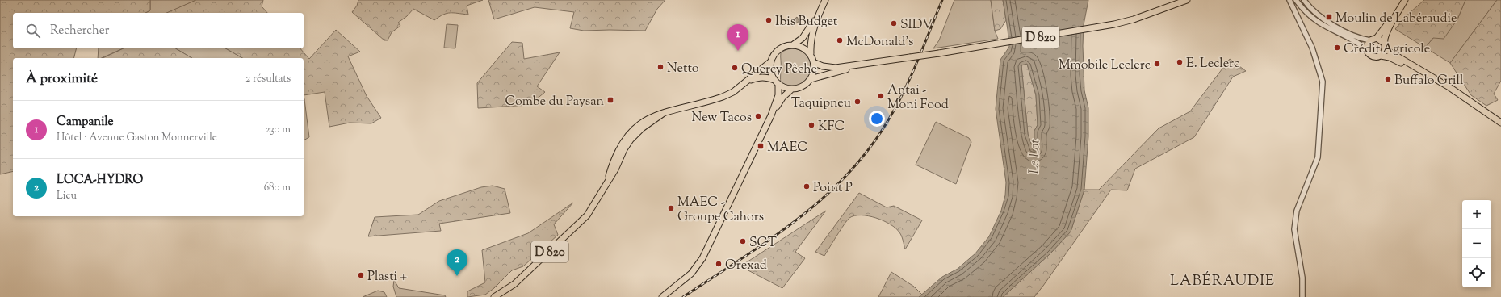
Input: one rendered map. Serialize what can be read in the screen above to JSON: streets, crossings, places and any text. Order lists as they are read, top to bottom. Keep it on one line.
{"streets":{"main road":["D 820"]},"districts":["LABÉRAUDIE"],"water":["Le Lot"],"places":{"transit":["Moulin de Labéraudie","Combe du Paysan","MAEC"],"other":["Ibis Budget","SIDV","McDonald's","Crédit Agricole","E. Leclerc","Mmobile Leclerc","Netto","Quercy Pêche","Buffalo Grill","Antai - Moni Food","Taquipneu","New Tacos","KFC","Point P","MAEC - Groupe Cahors","SCT","Orexad","Plasti +"]},"page":{"search":"Rechercher","pins":["1","2"],"heading":["À proximité","2 résultats"],"list":[{"mark":"1","name":"Campanile","note":"Hôtel · Avenue Gaston Monnerville","value":"230 m"},{"mark":"2","name":"LOCA-HYDRO","note":"Lieu","value":"680 m"}],"map_buttons":["+","−"]}}
